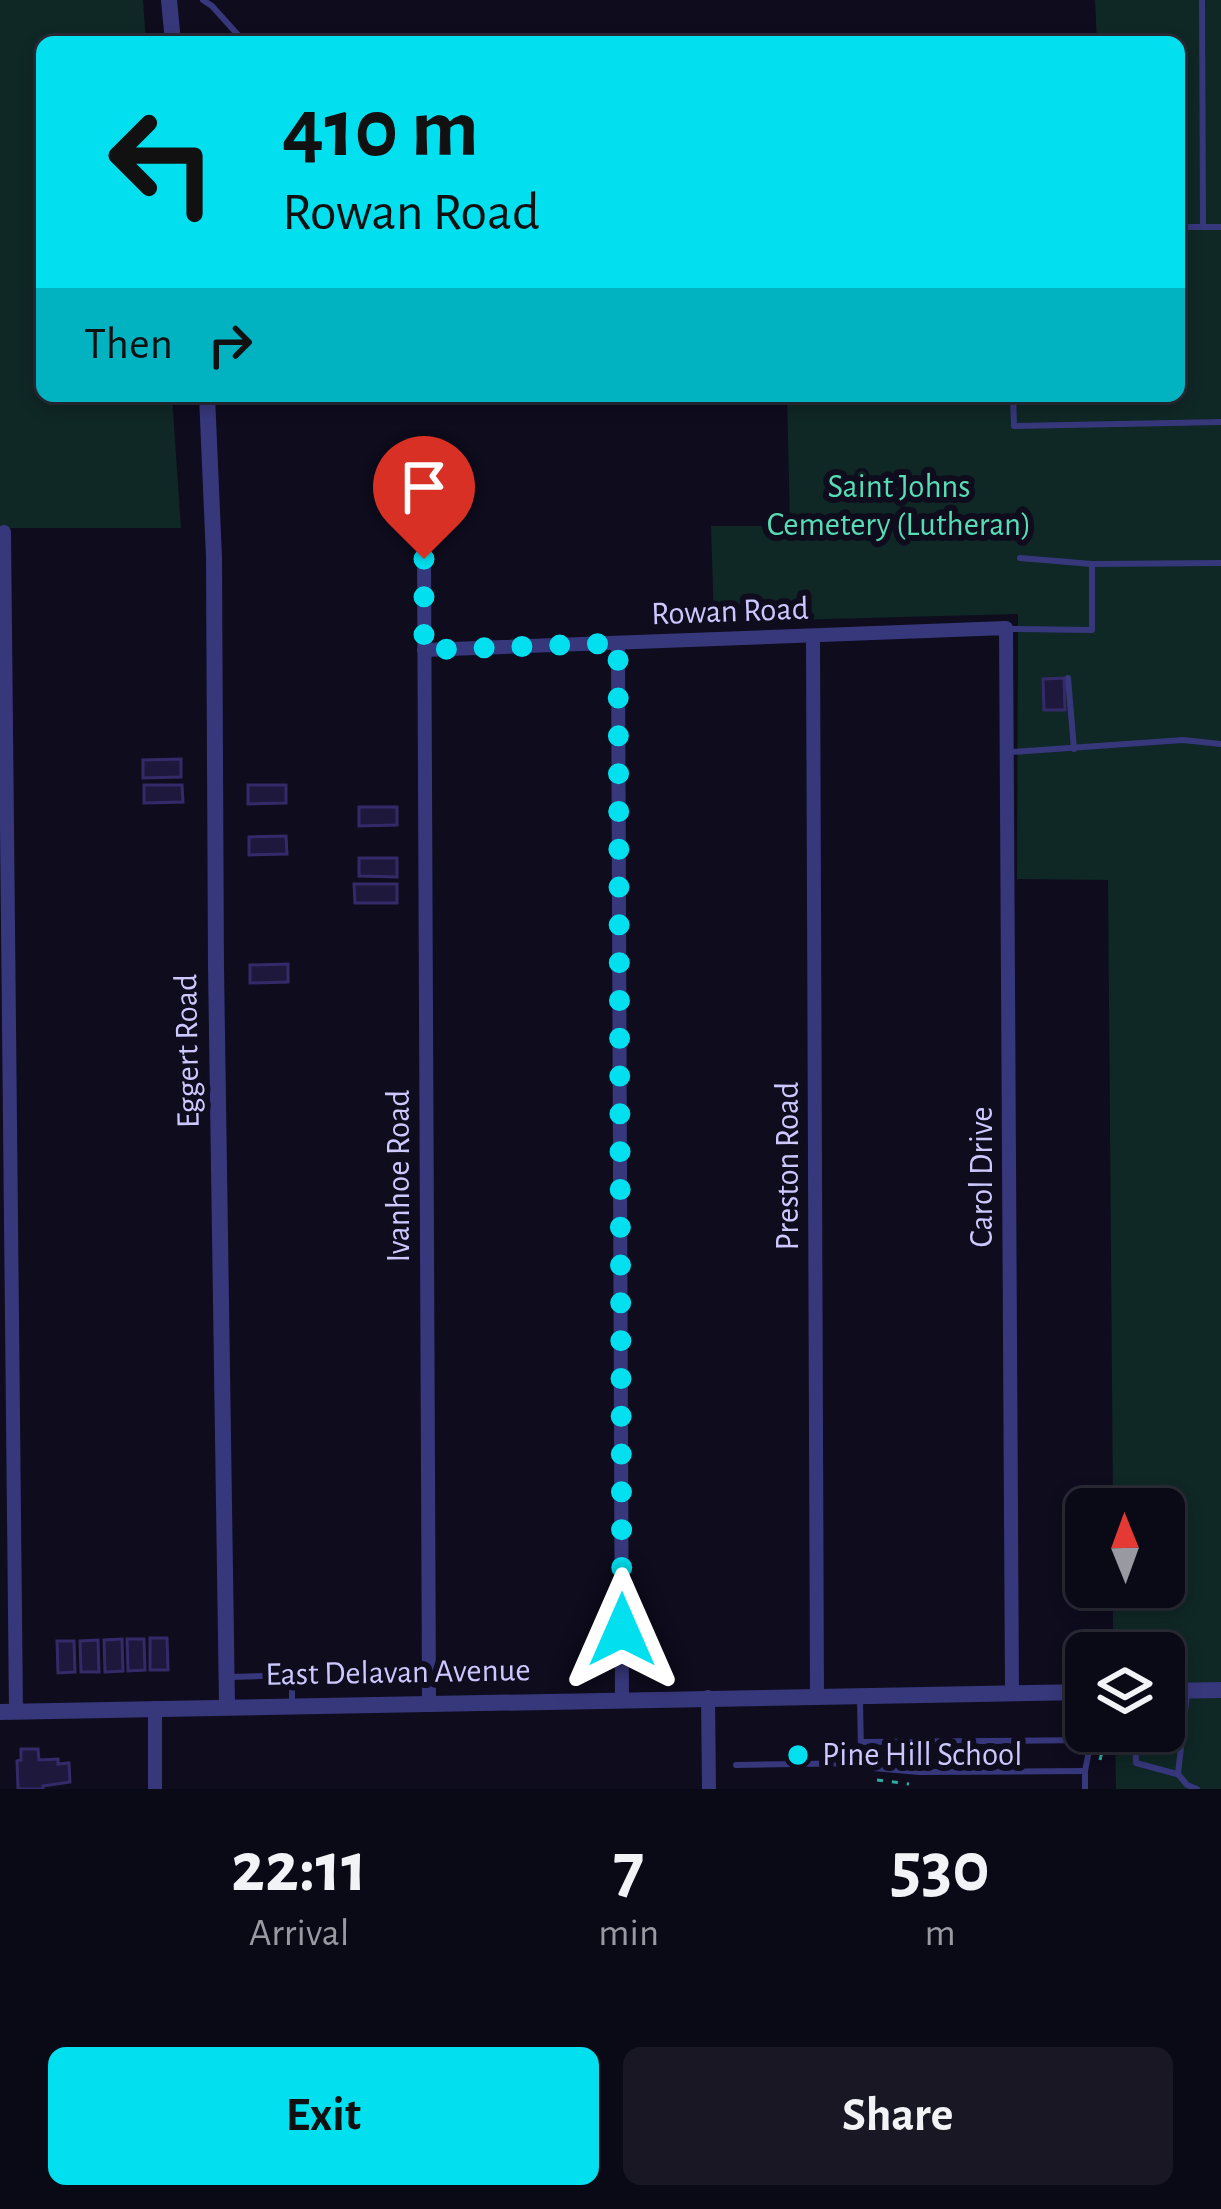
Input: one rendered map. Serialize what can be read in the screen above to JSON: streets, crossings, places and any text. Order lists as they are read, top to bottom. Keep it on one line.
{"streets":{"street":["Rowan Road","Eggert Road","Preston Road","Ivanhoe Road","Carol Drive","East Delavan Avenue"]},"crossings":[["Rowan Road","Preston Road"],["Rowan Road","Ivanhoe Road"],["Rowan Road","Carol Drive"],["Eggert Road","East Delavan Avenue"],["Preston Road","East Delavan Avenue"],["Ivanhoe Road","East Delavan Avenue"],["Carol Drive","East Delavan Avenue"]],"parks":["Saint Johns Cemetery (Lutheran)"],"places":["Pine Hill School"],"north":"top","page":{"turn":["410 m","Rowan Road"],"then":"Then","eta":["22:11","Arrival","7","min","530","m"],"buttons":["Exit","Share"]}}
